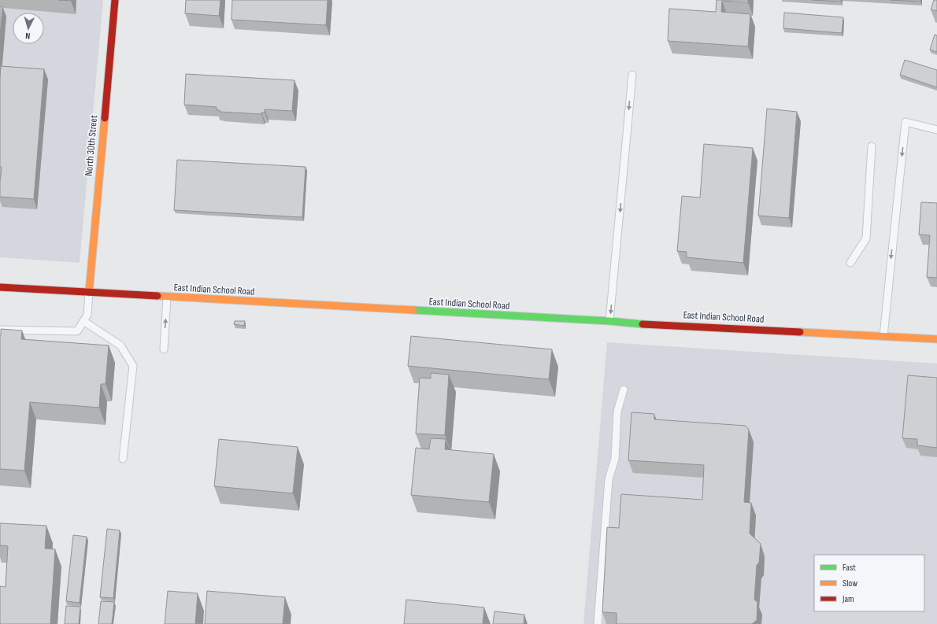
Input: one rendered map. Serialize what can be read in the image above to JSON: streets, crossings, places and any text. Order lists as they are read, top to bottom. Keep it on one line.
{"streets":{"main road":["North 30th Street","East Indian School Road"]},"crossings":[["North 30th Street","East Indian School Road"]],"legend":["Fast","Slow","Jam"],"north":"bottom"}
